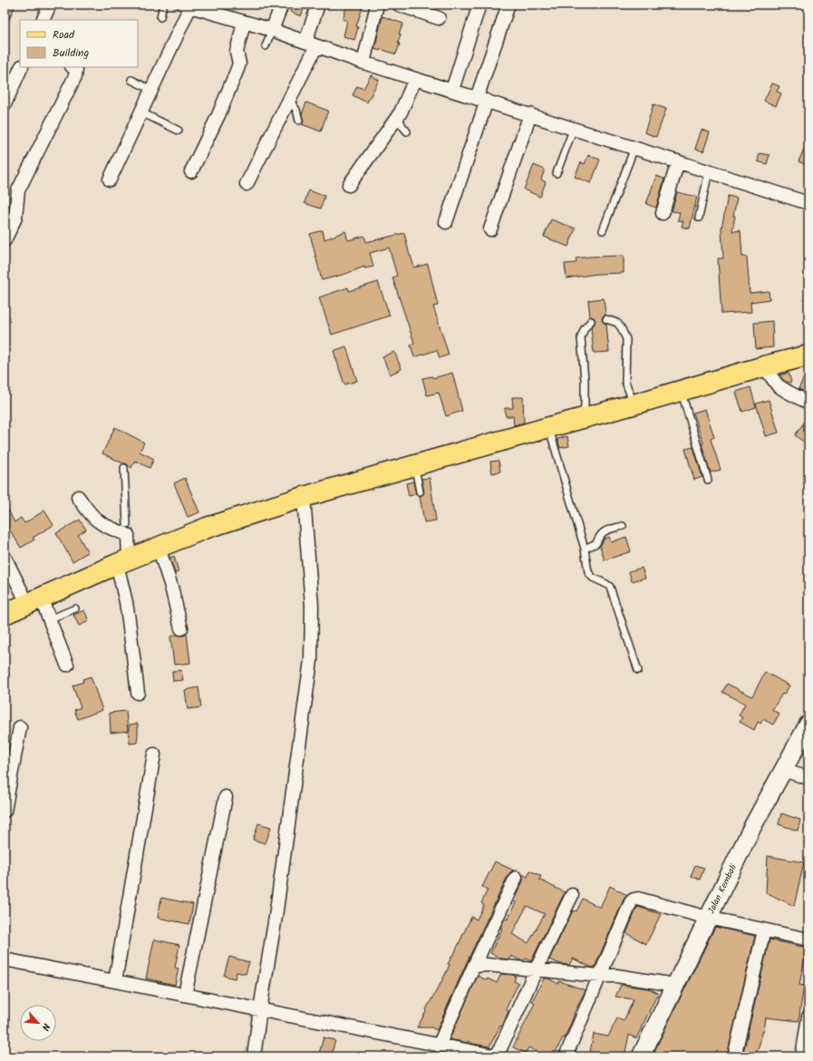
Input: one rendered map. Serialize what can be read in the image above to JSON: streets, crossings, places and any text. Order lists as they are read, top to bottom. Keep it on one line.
{"streets":{"street":["Jalan Kembali"]},"legend":["Road","Building"],"north":"bottom right"}
